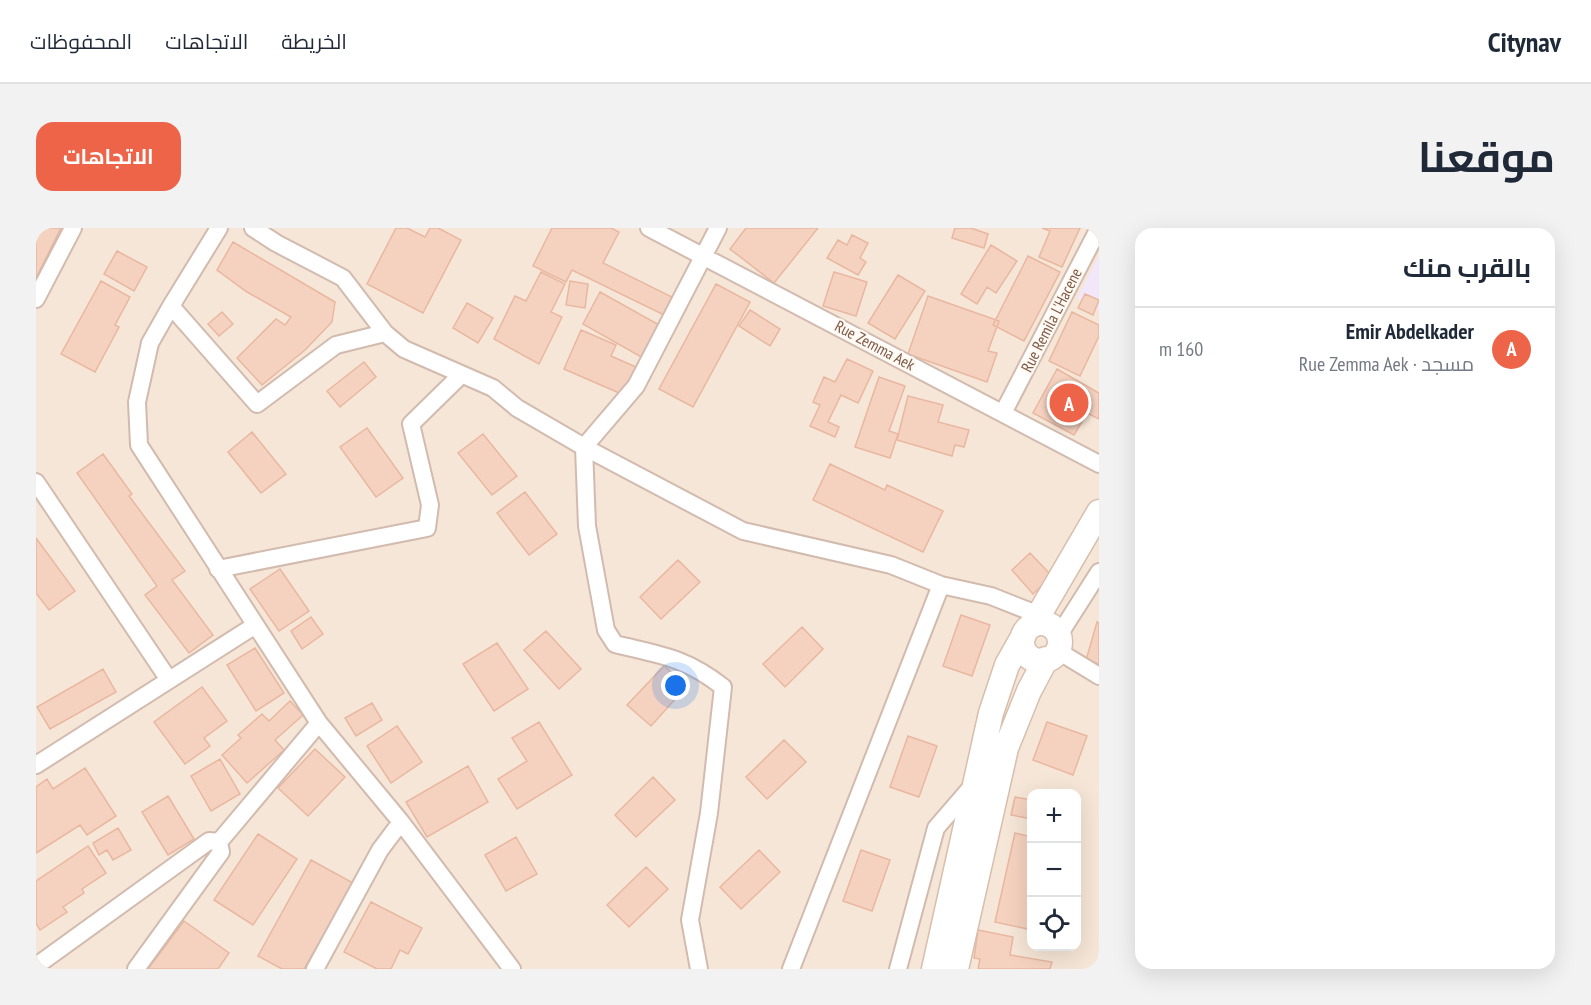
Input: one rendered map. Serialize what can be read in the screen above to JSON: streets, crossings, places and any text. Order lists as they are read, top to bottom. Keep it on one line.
{"streets":{"street":["Rue Remila L'Hacene","Rue Zemma Aek"]},"crossings":[["Rue Remila L'Hacene","Rue Zemma Aek"]],"page":{"header":"Citynav","nav":["الخريطة","الاتجاهات","المحفوظات"],"title":"موقعنا","buttons":"الاتجاهات","heading":"بالقرب منك","list":[{"mark":"A","name":"Emir Abdelkader","note":"مسجد · Rue Zemma Aek","value":"160 m"}],"pins":"A","map_buttons":["+","−"]}}
